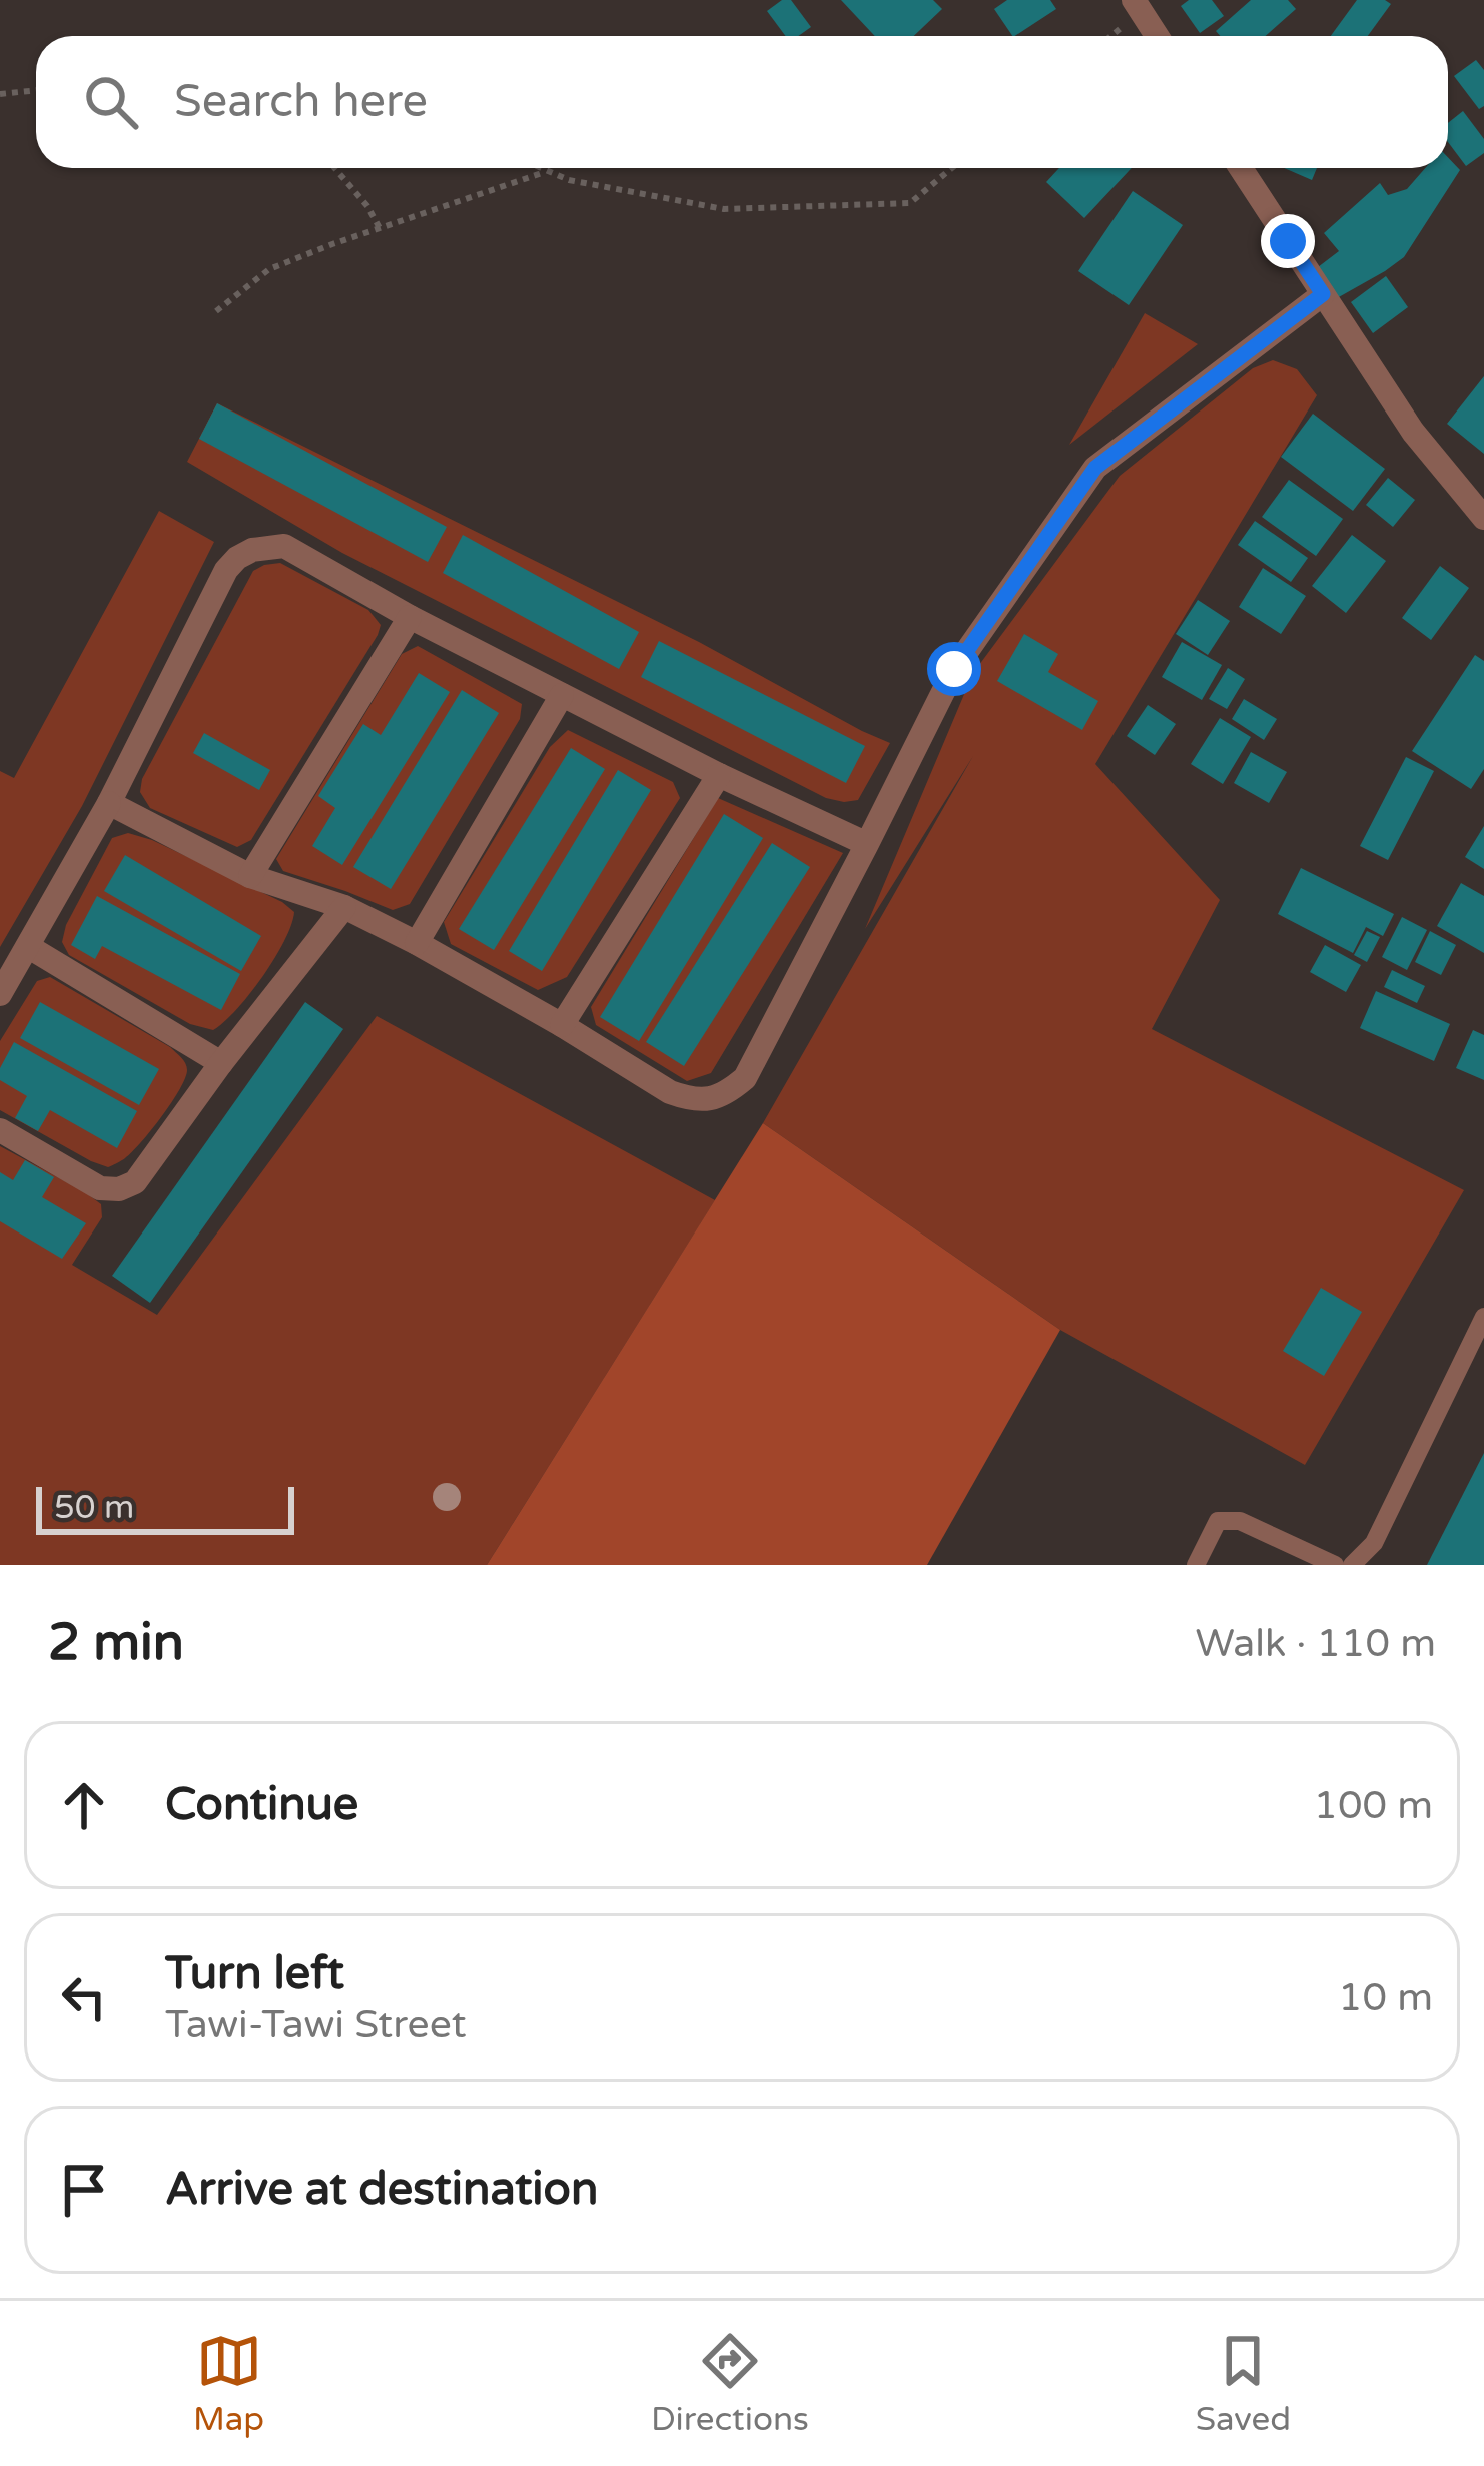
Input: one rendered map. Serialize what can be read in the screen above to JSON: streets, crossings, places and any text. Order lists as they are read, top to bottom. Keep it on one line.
{"scale_bar":"50 m","page":{"search":"Search here","scale":"50 m","heading":["2 min","Walk · 110 m"],"list":[["Continue","100 m"],["Turn left","Tawi-Tawi Street","10 m"],"Arrive at destination"],"nav":["Map","Directions","Saved"]}}
